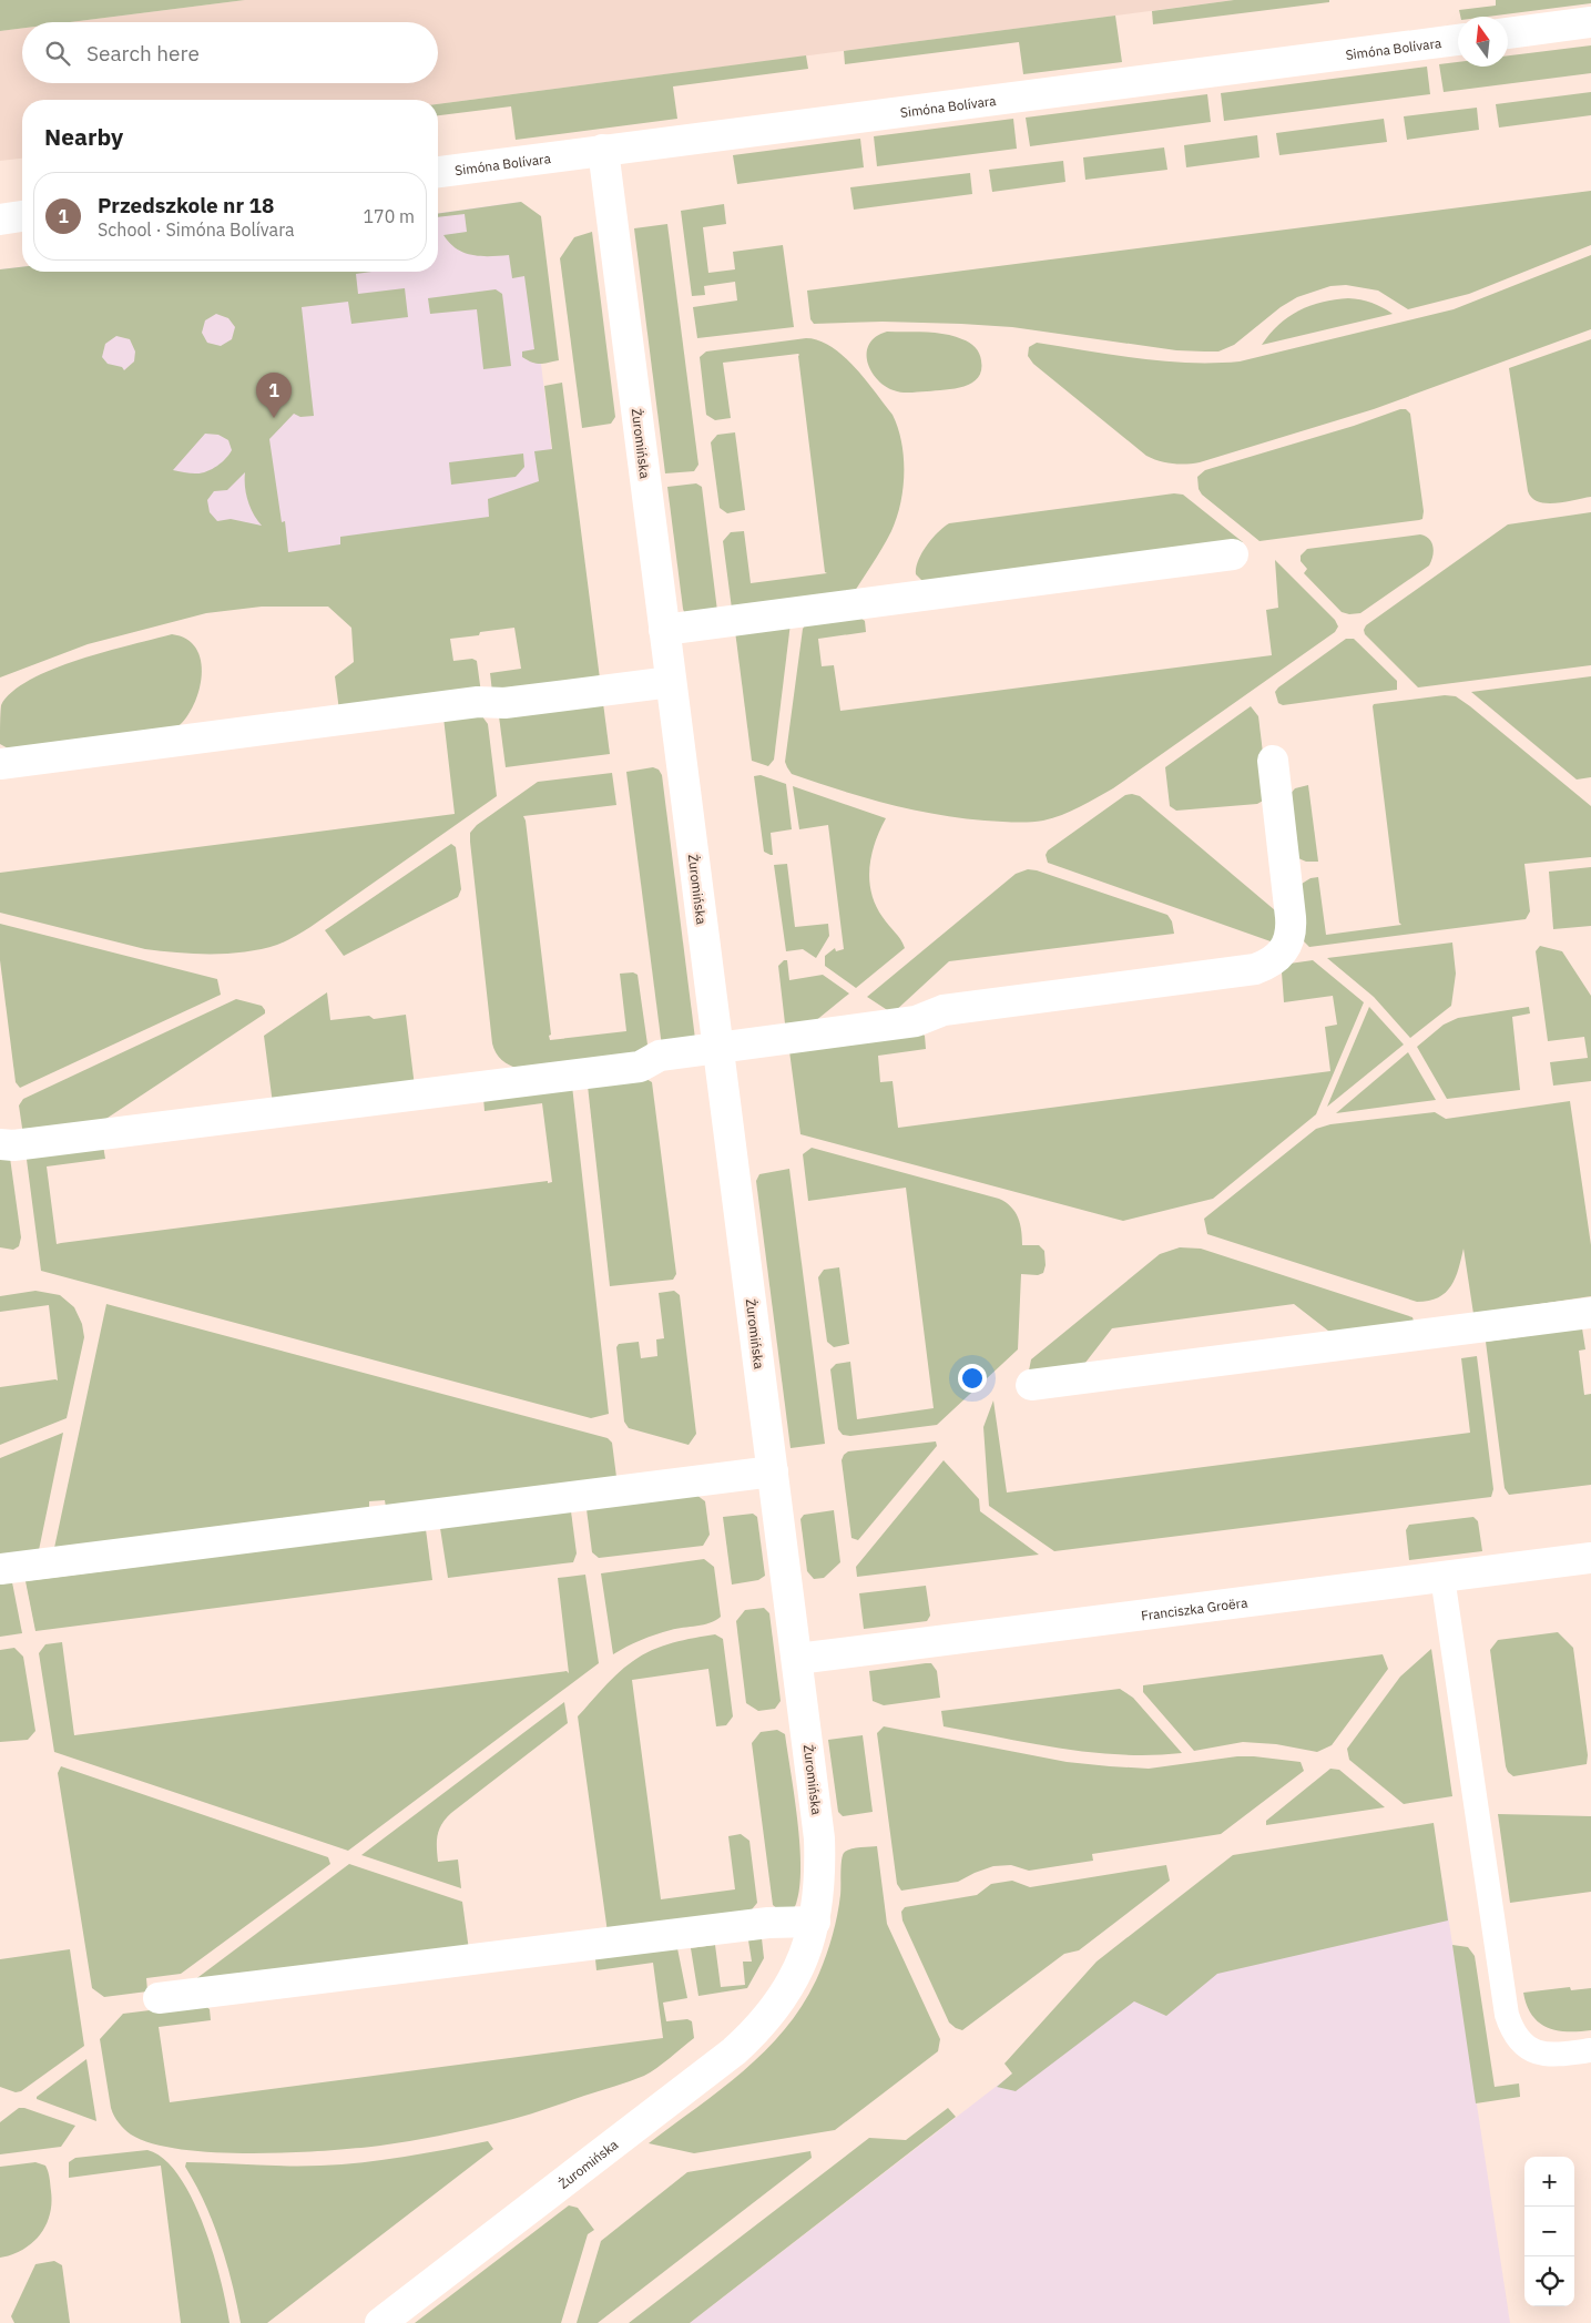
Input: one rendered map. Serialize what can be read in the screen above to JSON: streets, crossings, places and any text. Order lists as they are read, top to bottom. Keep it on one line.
{"streets":{"street":["Simóna Bolívara","Żuromińska","Franciszka Groëra"]},"crossings":[["Simóna Bolívara","Żuromińska"],["Żuromińska","Franciszka Groëra"]],"north":"top","page":{"search":"Search here","heading":"Nearby","list":[{"mark":"1","name":"Przedszkole nr 18","note":"School · Simóna Bolívara","value":"170 m"}],"pins":"1","map_buttons":["+","−"]}}
